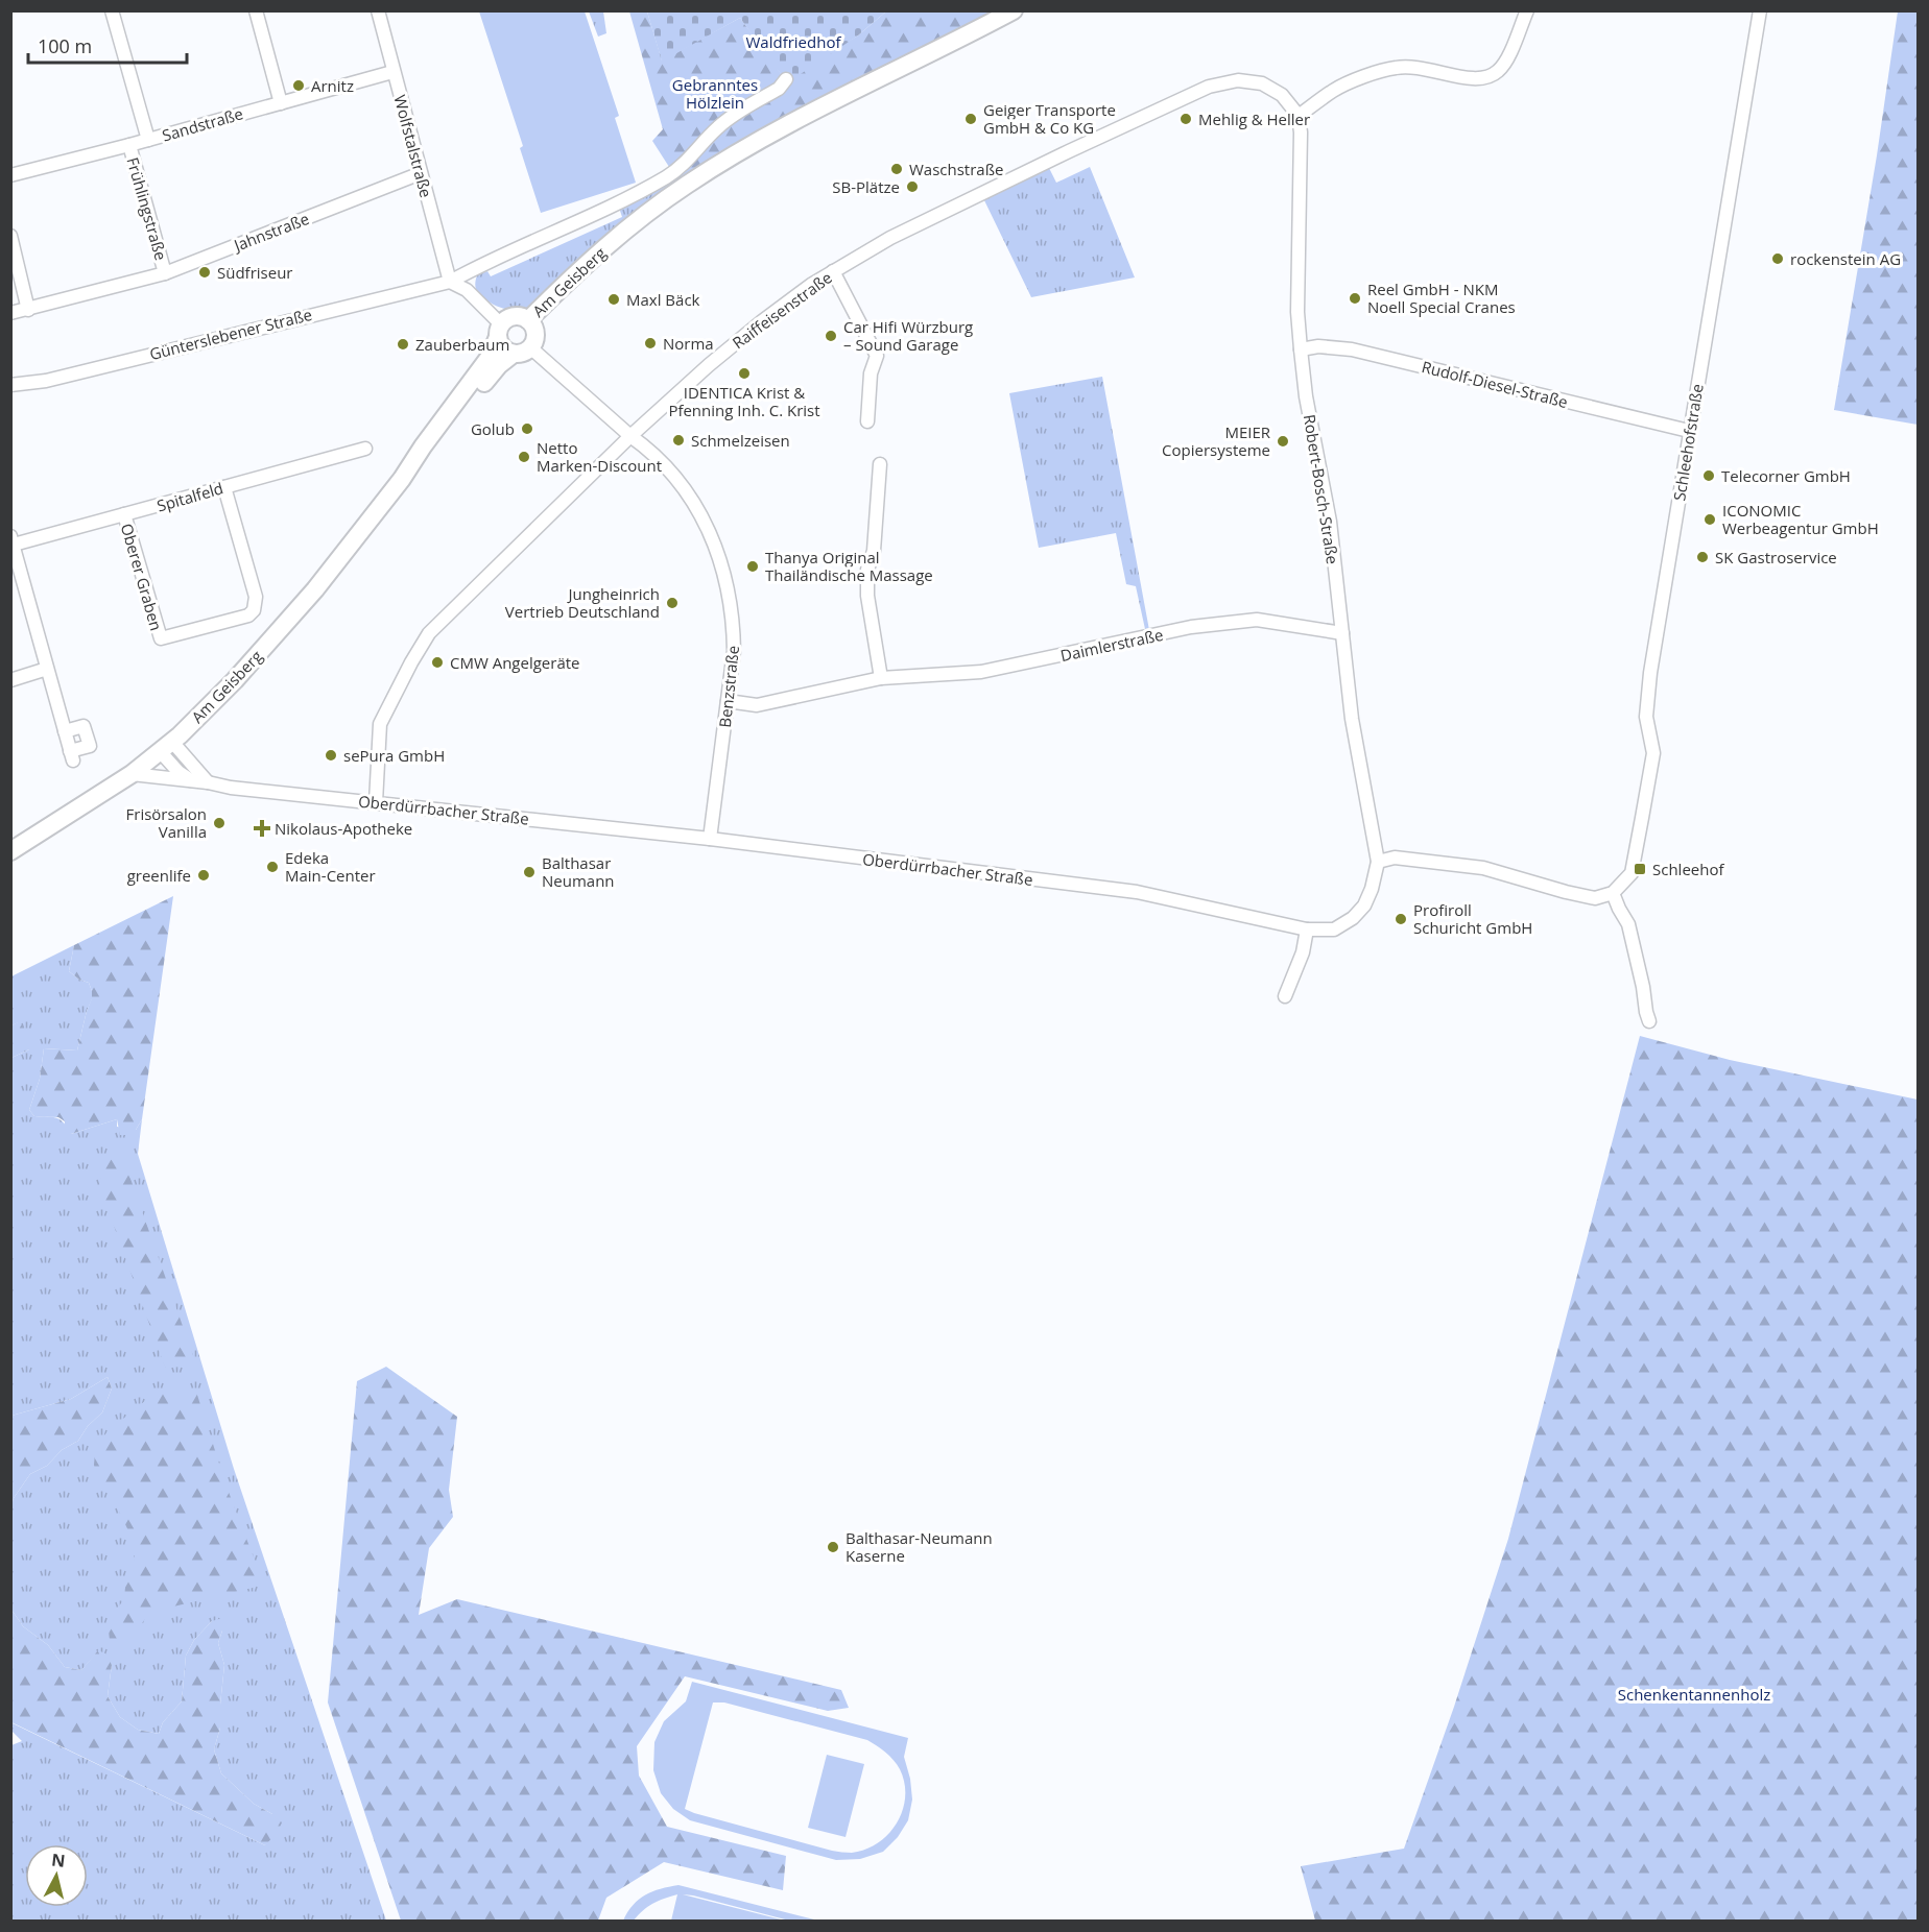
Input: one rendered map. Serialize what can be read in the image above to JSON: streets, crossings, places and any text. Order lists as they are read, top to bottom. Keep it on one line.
{"streets":{"street":["Sandstraße","Wolfstalstraße","Frühlingstraße","Jahnstraße","Am Geisberg","Raiffeisenstraße","Günterslebener Straße","Rudolf-Diesel-Straße","Schleehofstraße","Robert-Bosch-Straße","Spitalfeld","Oberer Graben","Daimlerstraße","Benzstraße","Oberdürrbacher Straße"]},"crossings":[["Sandstraße","Wolfstalstraße"],["Sandstraße","Frühlingstraße"],["Wolfstalstraße","Jahnstraße"],["Wolfstalstraße","Günterslebener Straße"],["Frühlingstraße","Jahnstraße"],["Am Geisberg","Benzstraße"],["Am Geisberg","Oberdürrbacher Straße"],["Raiffeisenstraße","Robert-Bosch-Straße"],["Raiffeisenstraße","Benzstraße"],["Raiffeisenstraße","Oberdürrbacher Straße"],["Rudolf-Diesel-Straße","Schleehofstraße"],["Rudolf-Diesel-Straße","Robert-Bosch-Straße"],["Robert-Bosch-Straße","Daimlerstraße"],["Robert-Bosch-Straße","Oberdürrbacher Straße"],["Spitalfeld","Oberer Graben"],["Daimlerstraße","Benzstraße"],["Benzstraße","Oberdürrbacher Straße"]],"parks":["Waldfriedhof","Gebranntes Hölzlein","Schenkentannenholz"],"places":{"other":["Arnitz","Geiger Transporte GmbH & Co KG","Mehlig & Heller","Waschstraße","SB-Plätze","rockenstein AG","Südfriseur","Reel GmbH - NKM Noell Special Cranes","Maxl Bäck","Car Hifi Würzburg – Sound Garage","Norma","Zauberbaum","IDENTICA Krist & Pfenning Inh. C. Krist","Golub","Schmelzeisen","MEIER Copiersysteme","Netto Marken-Discount","Telecorner GmbH","ICONOMIC Werbeagentur GmbH","SK Gastroservice","Thanya Original Thailändische Massage","Jungheinrich Vertrieb Deutschland","CMW Angelgeräte","sePura GmbH","Frisörsalon Vanilla","Edeka Main-Center","Balthasar Neumann","greenlife","Profiroll Schuricht GmbH","Balthasar-Neumann Kaserne"],"health":["Nikolaus-Apotheke"],"transit":["Schleehof"]},"scale_bar":"100 m","north":"top"}
